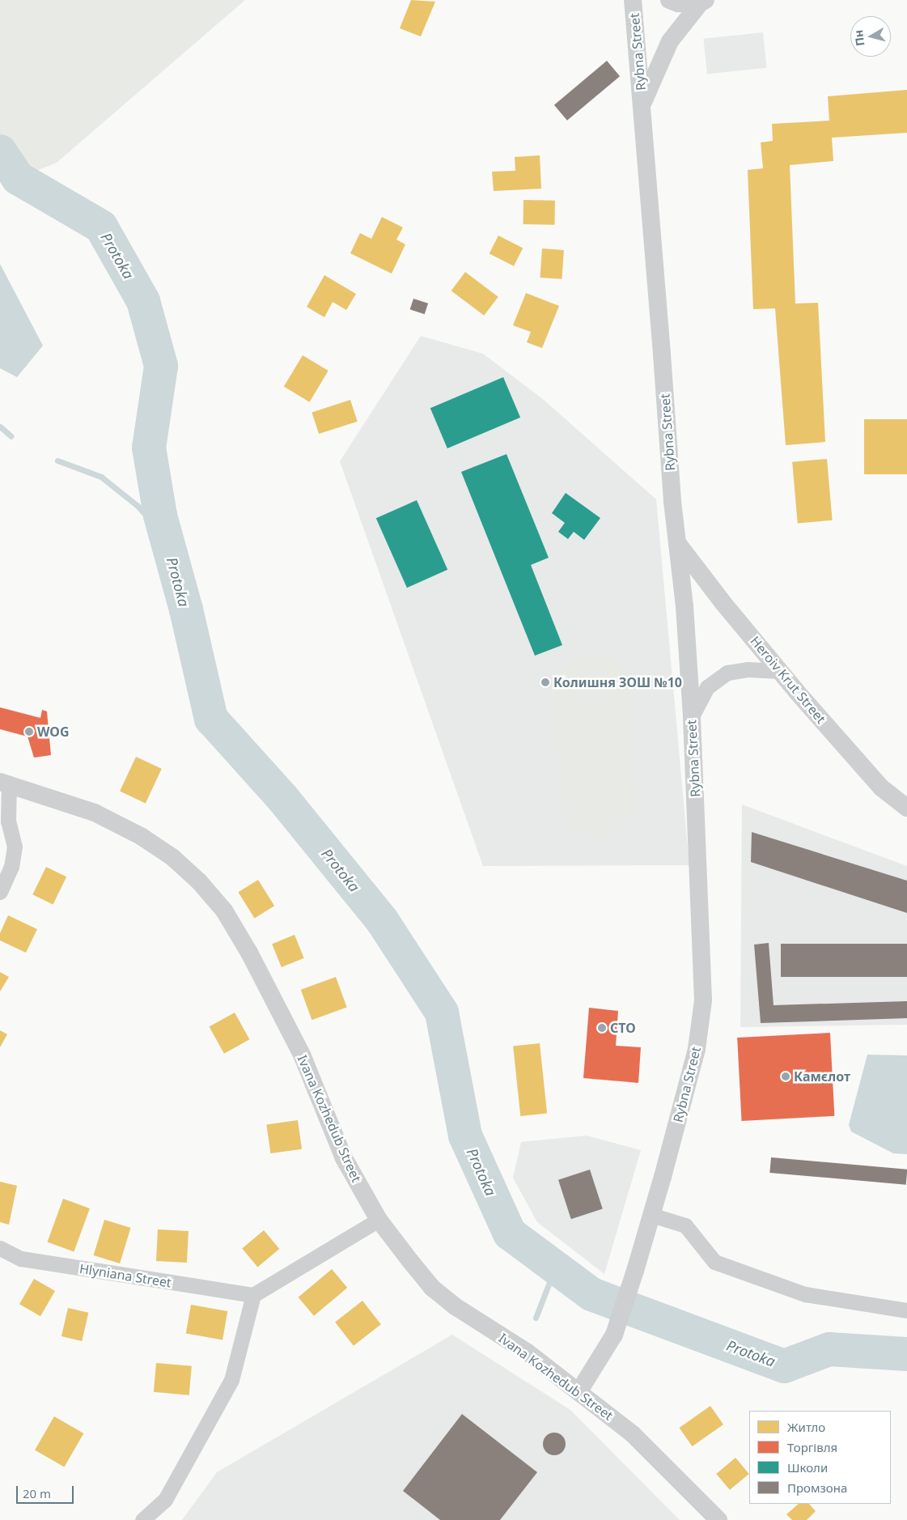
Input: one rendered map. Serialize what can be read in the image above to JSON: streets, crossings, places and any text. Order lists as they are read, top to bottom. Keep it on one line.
{"streets":{"street":["Rybna Street","Heroiv Krut Street","Ivana Kozhedub Street","Hlyniana Street"]},"crossings":[["Rybna Street","Heroiv Krut Street"],["Rybna Street","Ivana Kozhedub Street"]],"water":["Protoka"],"places":["Колишня ЗОШ №10","WOG","СТО","Камєлот"],"legend":["Житло","Торгівля","Школи","Промзона"],"scale_bar":"20 m","north":"left"}
